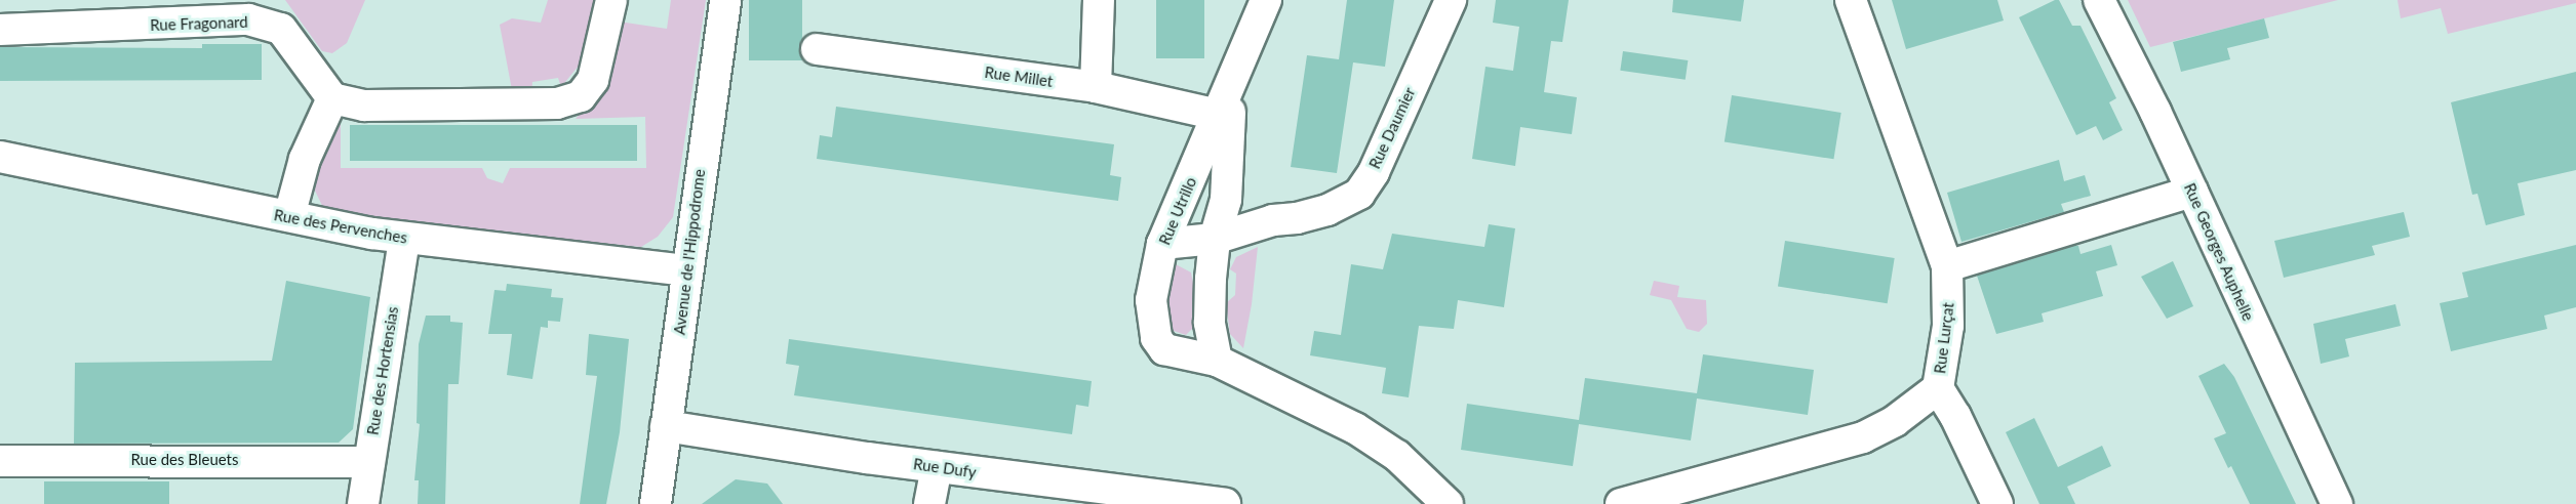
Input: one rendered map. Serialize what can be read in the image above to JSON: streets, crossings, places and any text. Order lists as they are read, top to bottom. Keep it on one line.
{"streets":{"street":["Rue Fragonard","Rue Millet","Rue Daumier","Rue Utrillo","Rue des Pervenches","Avenue de l'Hippodrome","Rue Georges Auphelle","Rue Lurçat","Rue des Hortensias","Rue des Bleuets","Rue Dufy"]},"crossings":[["Rue Millet","Rue Utrillo"],["Rue Daumier","Rue Utrillo"],["Rue des Pervenches","Avenue de l'Hippodrome"],["Rue des Pervenches","Rue des Hortensias"],["Avenue de l'Hippodrome","Rue Dufy"],["Rue des Hortensias","Rue des Bleuets"]]}
